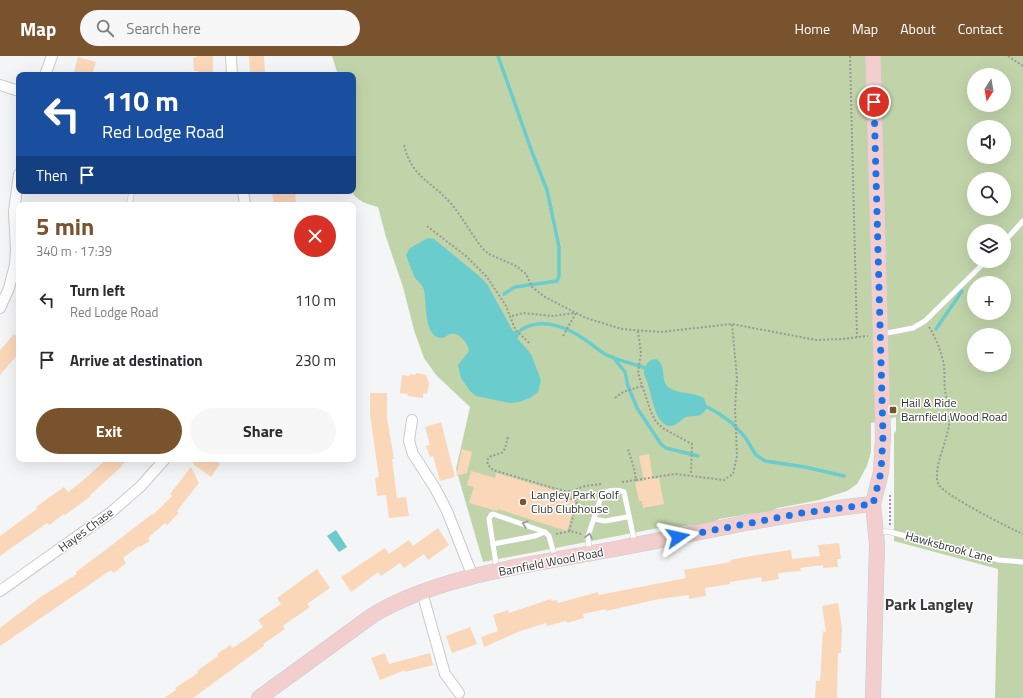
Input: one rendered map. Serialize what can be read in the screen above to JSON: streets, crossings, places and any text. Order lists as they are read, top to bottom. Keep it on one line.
{"streets":{"street":["Hayes Chase","Barnfield Wood Road"],"lane":["Hawksbrook Lane"]},"districts":["Park Langley"],"places":{"transit":["Hail & Ride Barnfield Wood Road"],"other":["Langley Park Golf Club Clubhouse"]},"north":"bottom","page":{"header":"Map","search":"Search here","nav":["Home","Map","About","Contact"],"map_buttons":["+","−"],"turn":["110 m","Red Lodge Road"],"then":"Then","heading":["5 min","340 m · 17:39"],"list":[{"name":"Turn left","note":"Red Lodge Road","value":"110 m"},{"name":"Arrive at destination","value":"230 m"}],"buttons":["Exit","Share"]}}
